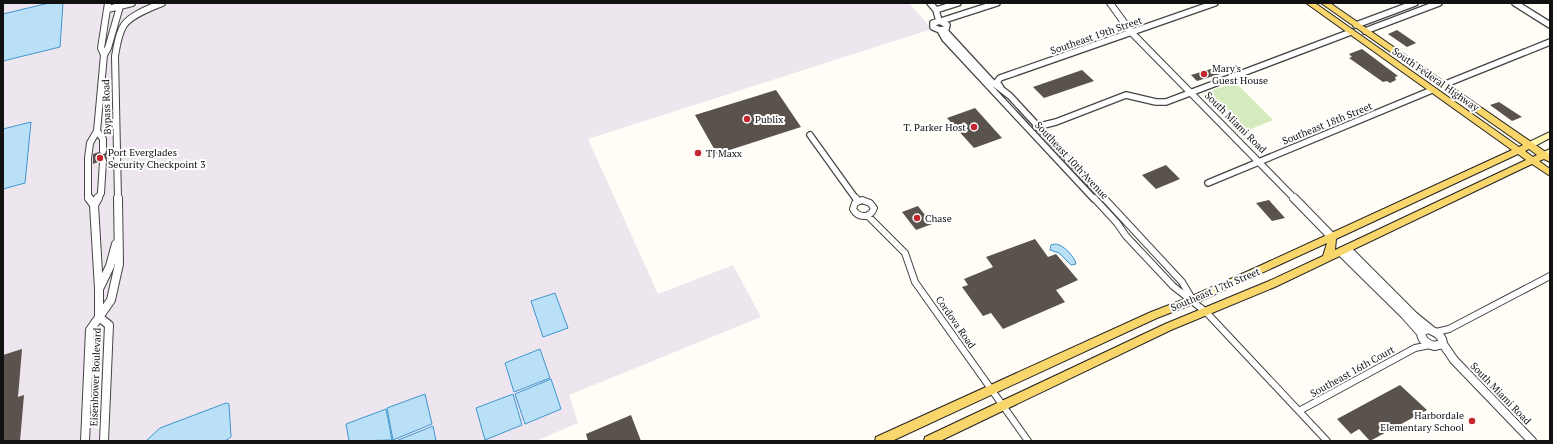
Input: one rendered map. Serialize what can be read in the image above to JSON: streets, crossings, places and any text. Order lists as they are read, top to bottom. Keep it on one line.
{"streets":{"main road":["South Federal Highway","Southeast 17th Street"],"street":["Southeast 19th Street","Bypass Road","South Miami Road","Southeast 18th Street","Southeast 10th Avenue","Cordova Road","Southeast 16th Court","Eisenhower Boulevard"]},"crossings":[["Southeast 19th Street","South Miami Road"],["Southeast 19th Street","Southeast 10th Avenue"],["South Federal Highway","Southeast 18th Street"],["South Federal Highway","Southeast 17th Street"],["Bypass Road","Eisenhower Boulevard"],["South Miami Road","Southeast 18th Street"],["South Miami Road","Southeast 17th Street"],["South Miami Road","Southeast 16th Court"],["Southeast 10th Avenue","Southeast 17th Street"],["Southeast 10th Avenue","Southeast 16th Court"],["Southeast 17th Street","Cordova Road"]],"places":["Mary's Guest House","Publix","T. Parker Host","TJ Maxx","Port Everglades Security Checkpoint 3","Chase","Harbordale Elementary School"]}
